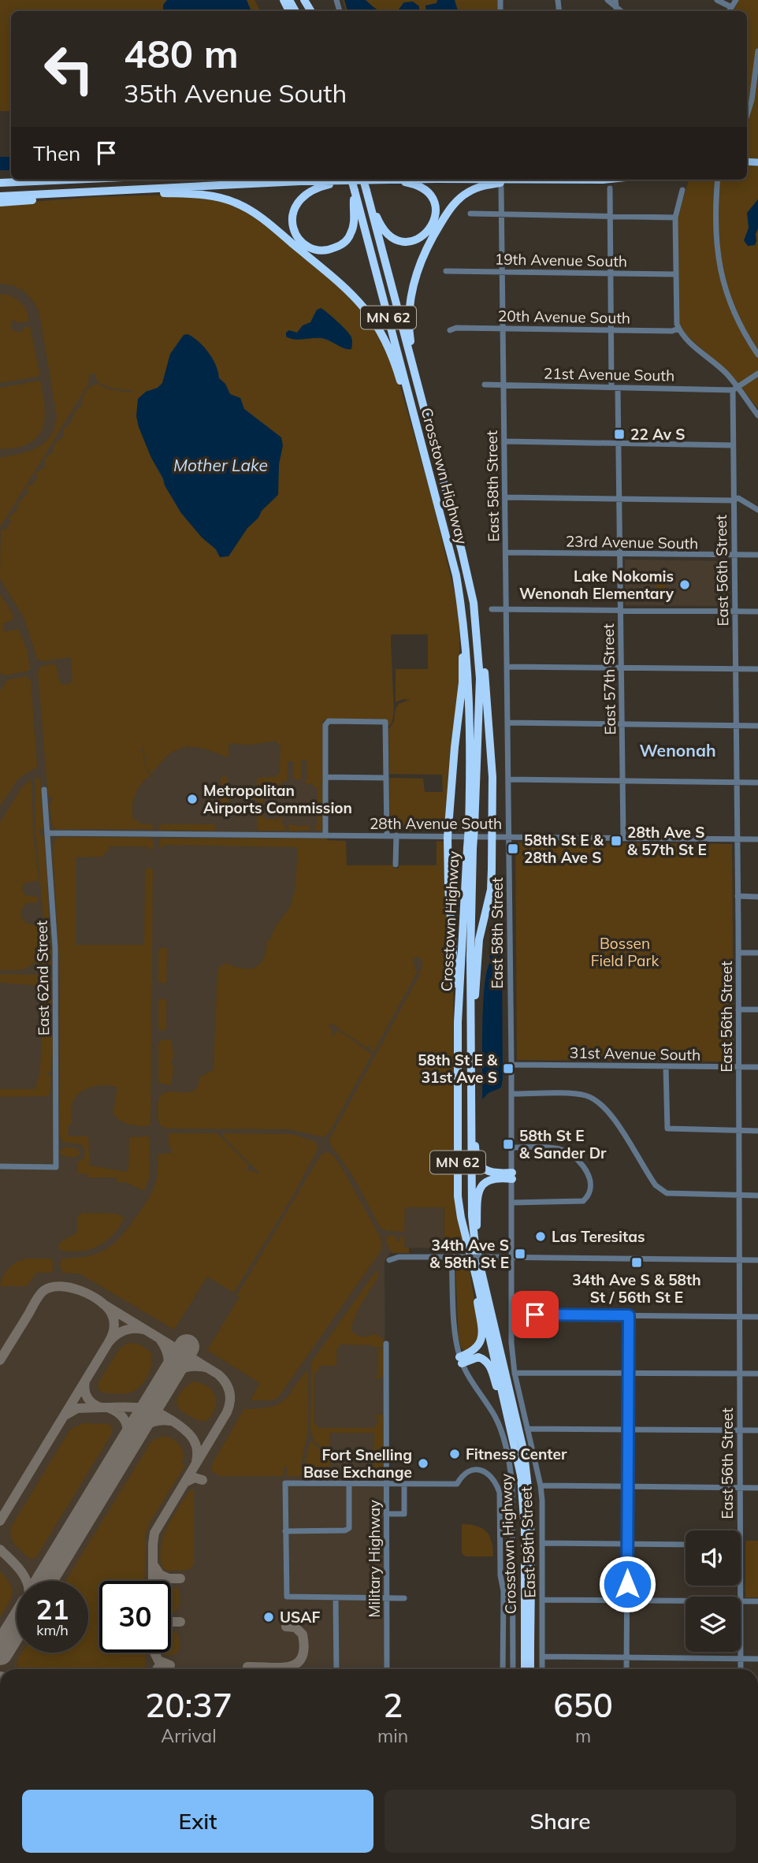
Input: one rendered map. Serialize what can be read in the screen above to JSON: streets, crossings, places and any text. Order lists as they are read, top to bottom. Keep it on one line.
{"streets":{"highway":["MN 62","Crosstown Highway"],"street":["19th Avenue South","20th Avenue South","21st Avenue South","East 58th Street","23rd Avenue South","East 56th Street","East 57th Street","28th Avenue South","East 62nd Street","31st Avenue South","Military Highway"]},"crossings":[["19th Avenue South","East 58th Street"],["19th Avenue South","East 57th Street"],["20th Avenue South","East 58th Street"],["20th Avenue South","East 57th Street"],["21st Avenue South","East 58th Street"],["21st Avenue South","East 56th Street"],["21st Avenue South","East 57th Street"],["East 58th Street","23rd Avenue South"],["East 58th Street","28th Avenue South"],["East 58th Street","31st Avenue South"],["23rd Avenue South","East 56th Street"],["23rd Avenue South","East 57th Street"],["East 56th Street","28th Avenue South"],["East 56th Street","31st Avenue South"],["East 57th Street","28th Avenue South"],["28th Avenue South","East 62nd Street"]],"districts":["Wenonah"],"water":["Mother Lake"],"parks":["Bossen Field Park"],"places":{"transit":["22 Av S","28th Ave S & 57th St E","58th St E & 28th Ave S","58th St E & 31st Ave S","58th St E & Sander Dr","34th Ave S & 58th St E","34th Ave S & 58th St / 56th St E"],"other":["Lake Nokomis Wenonah Elementary","Metropolitan Airports Commission","Las Teresitas","Fitness Center","Fort Snelling Base Exchange","USAF"]},"page":{"turn":["480 m","35th Avenue South"],"then":"Then","speed":"21 km/h","limit":"30","eta":["20:37","Arrival","2","min","650","m"],"buttons":["Exit","Share"]}}
